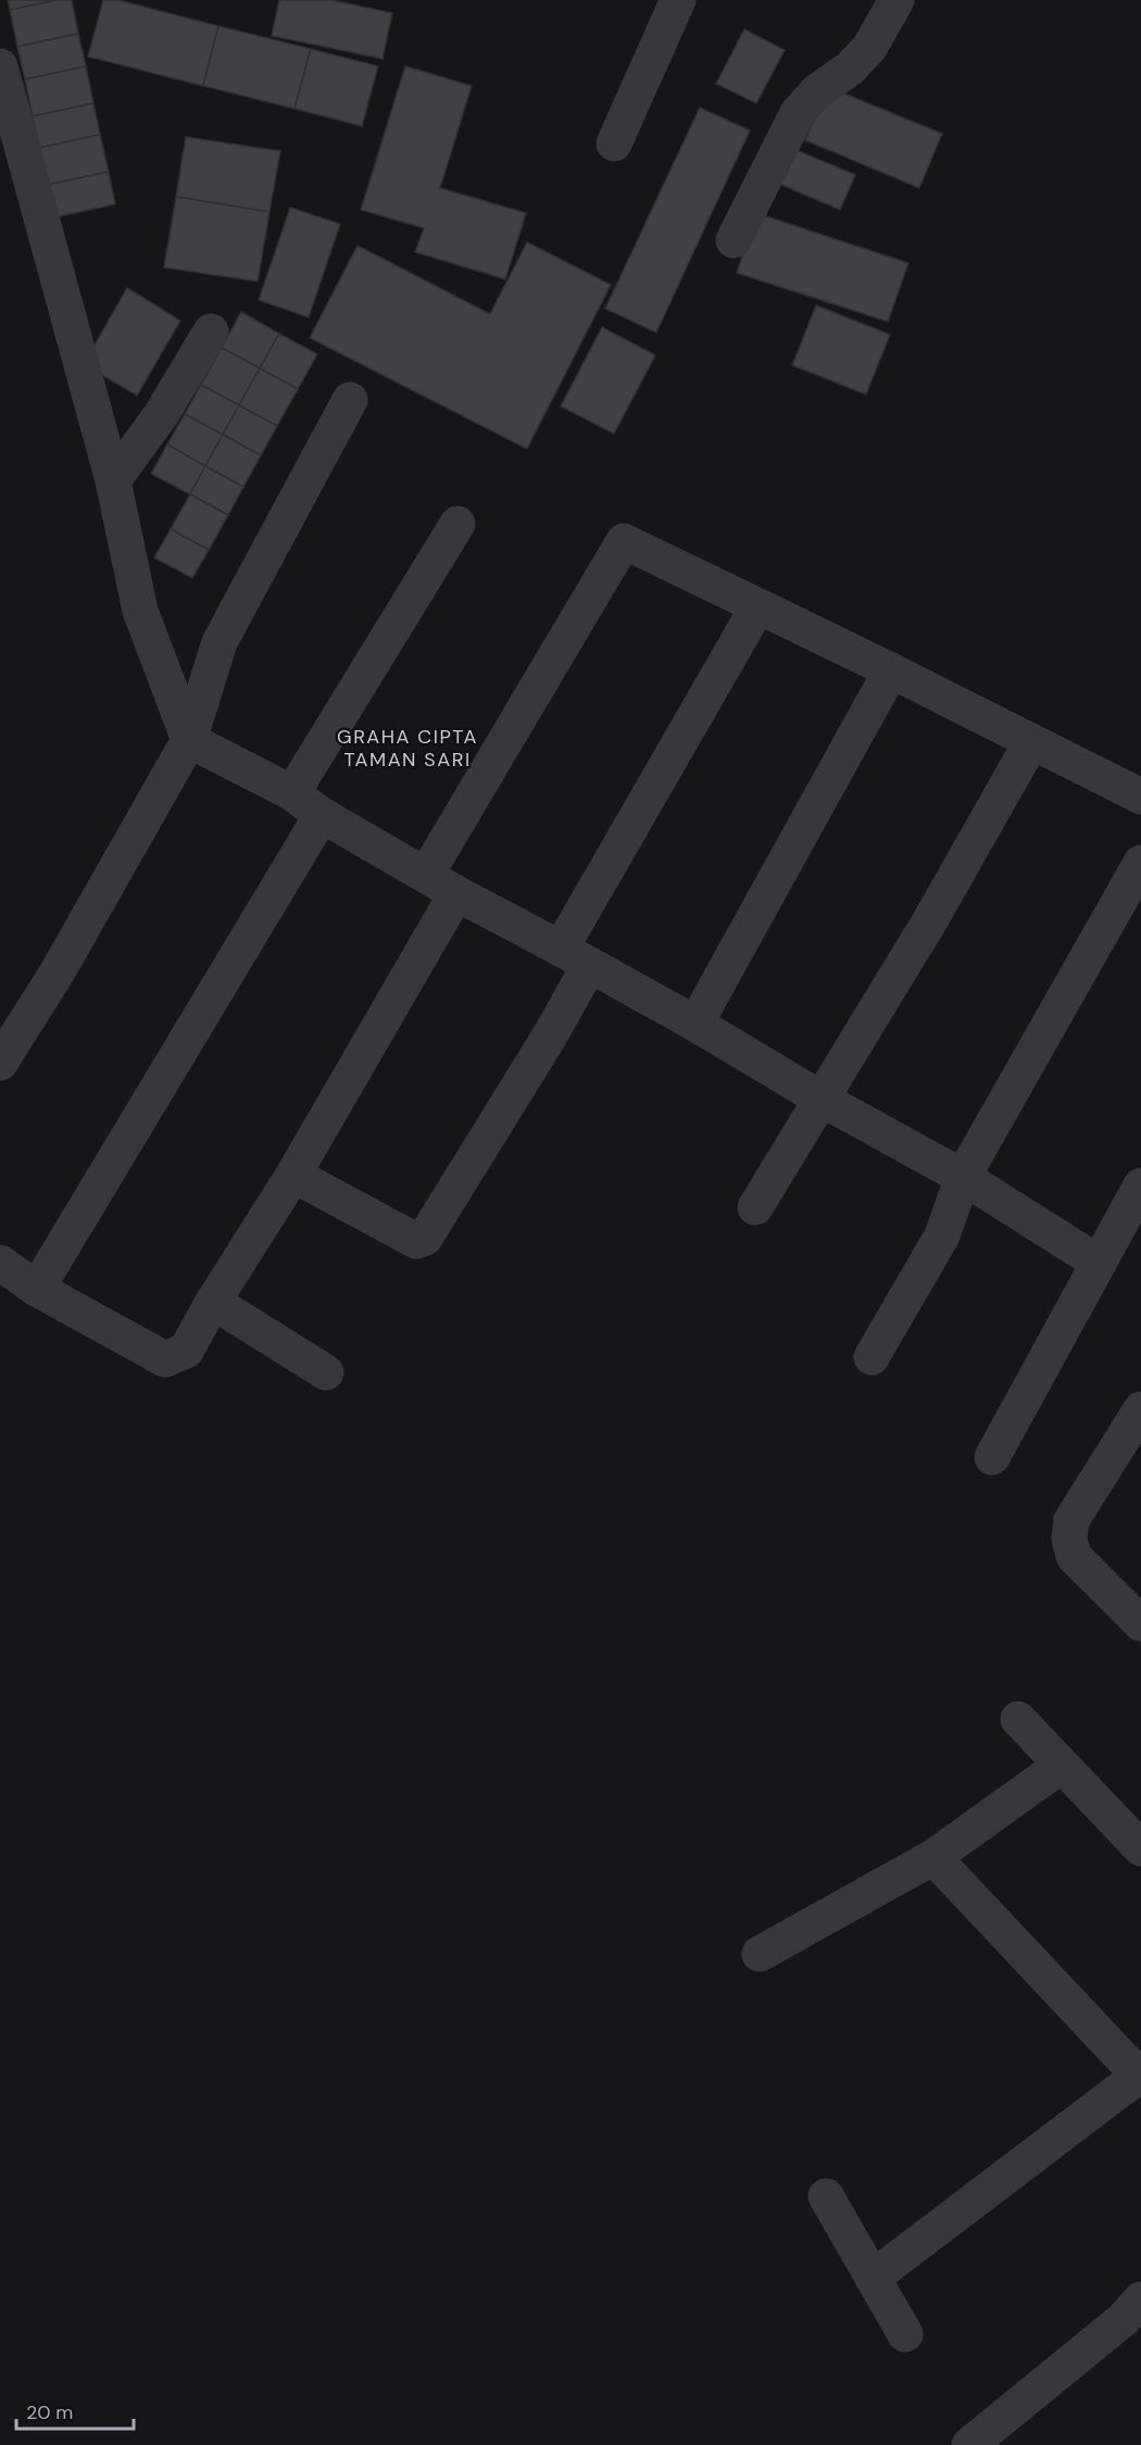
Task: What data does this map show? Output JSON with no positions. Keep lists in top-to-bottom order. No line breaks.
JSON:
{"districts":["GRAHA CIPTA TAMAN SARI"],"scale_bar":"20 m"}
